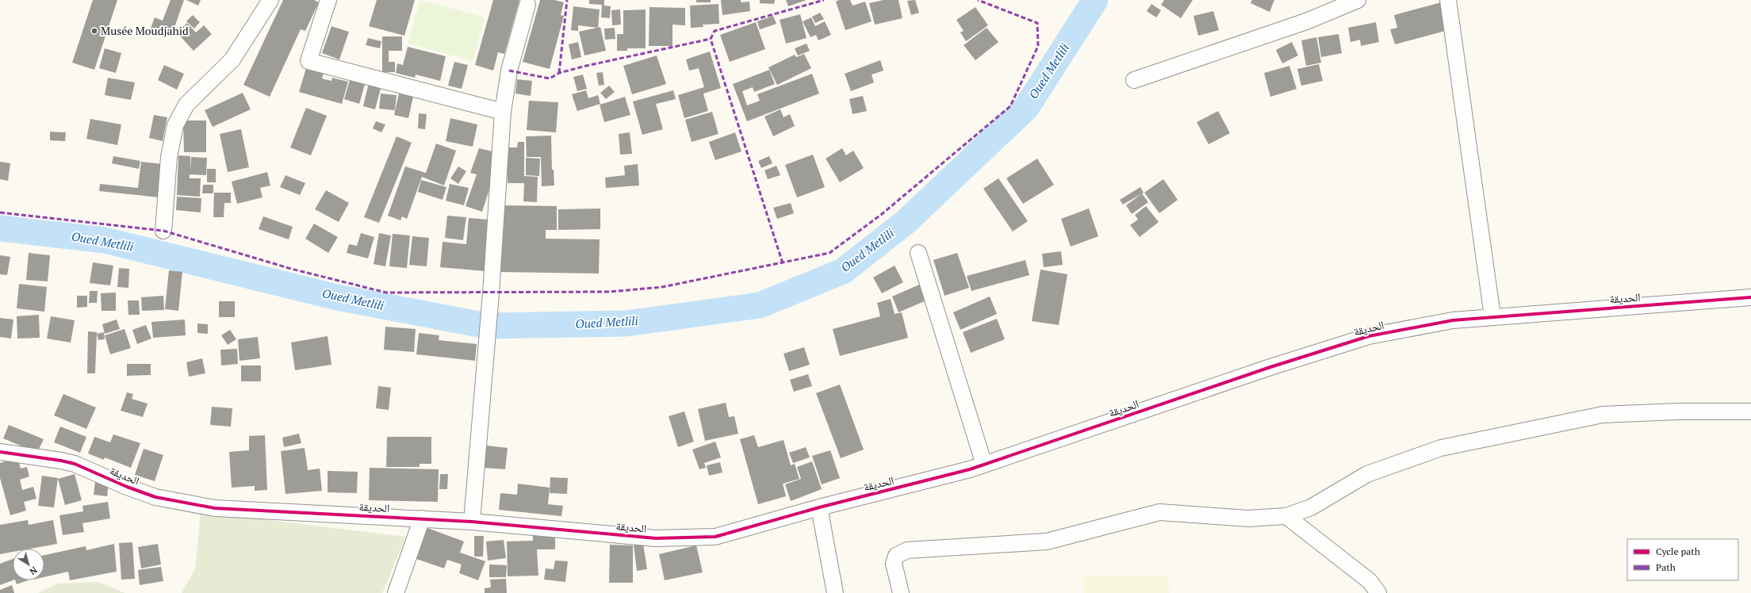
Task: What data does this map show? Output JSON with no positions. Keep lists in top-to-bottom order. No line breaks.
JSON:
{"streets":{"street":["الحديقة"]},"water":["Oued Metlili"],"places":["Musée Moudjahid"],"legend":["Cycle path","Path"],"north":"bottom right"}
